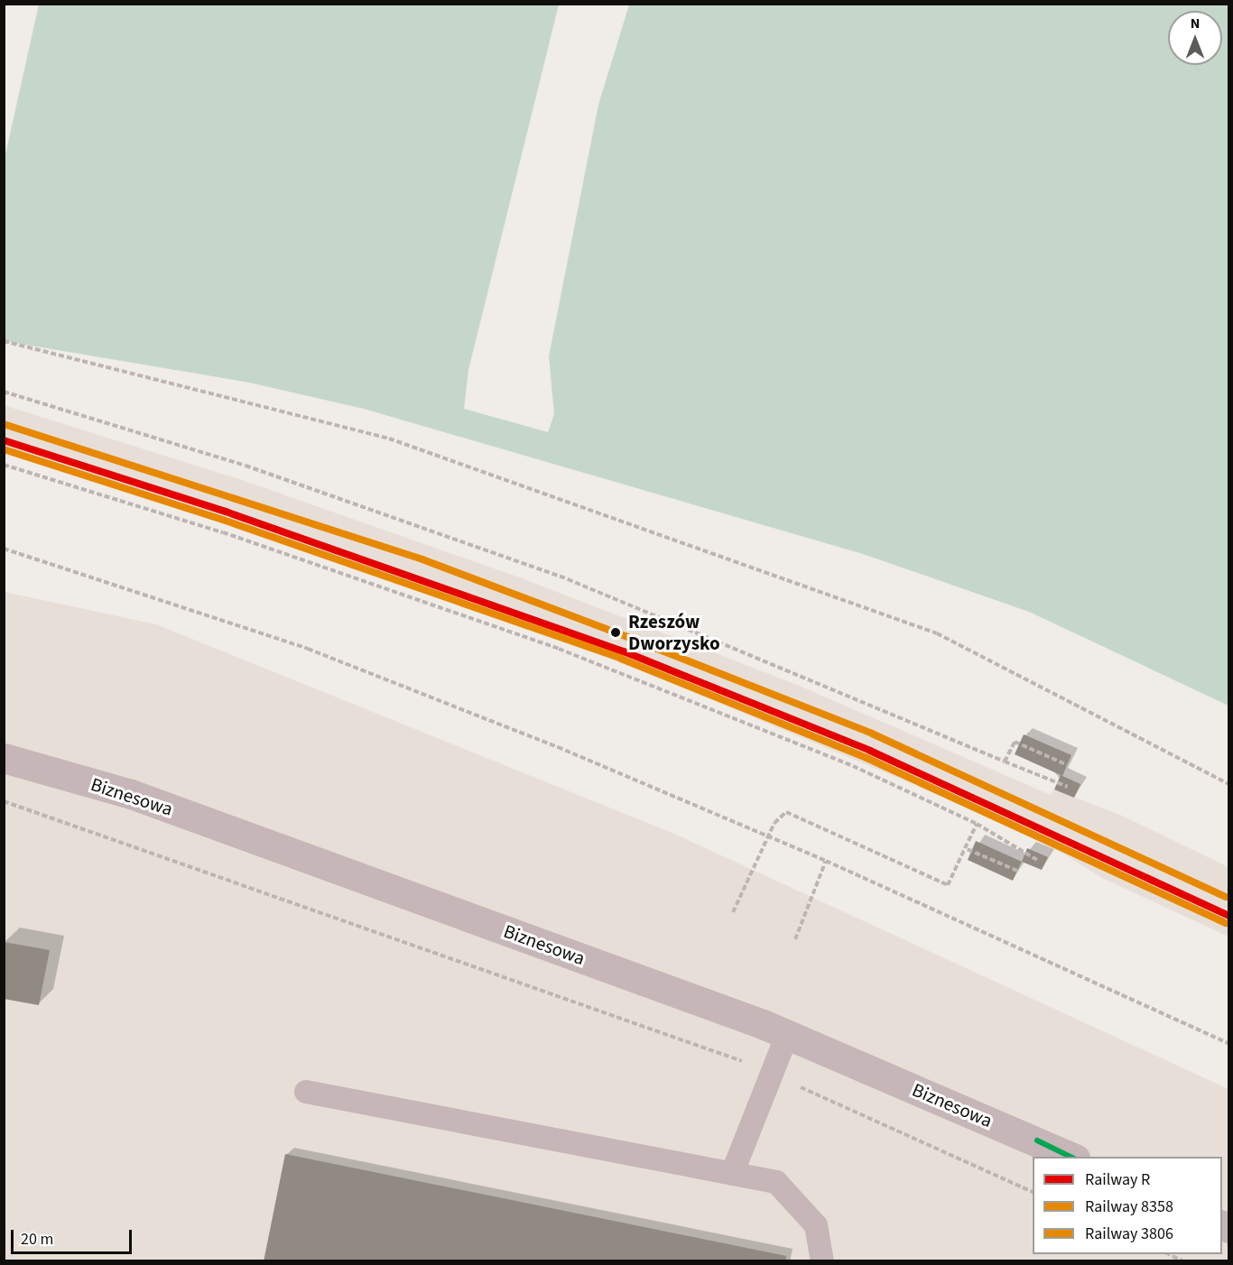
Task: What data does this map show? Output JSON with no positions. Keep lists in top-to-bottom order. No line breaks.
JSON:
{"streets":{"street":["Biznesowa"]},"places":["Rzeszów Dworzysko"],"lines":["rail line 3806","rail line R","rail line 8358"],"legend":["Railway R","Railway 8358","Railway 3806"],"scale_bar":"20 m","north":"top"}
